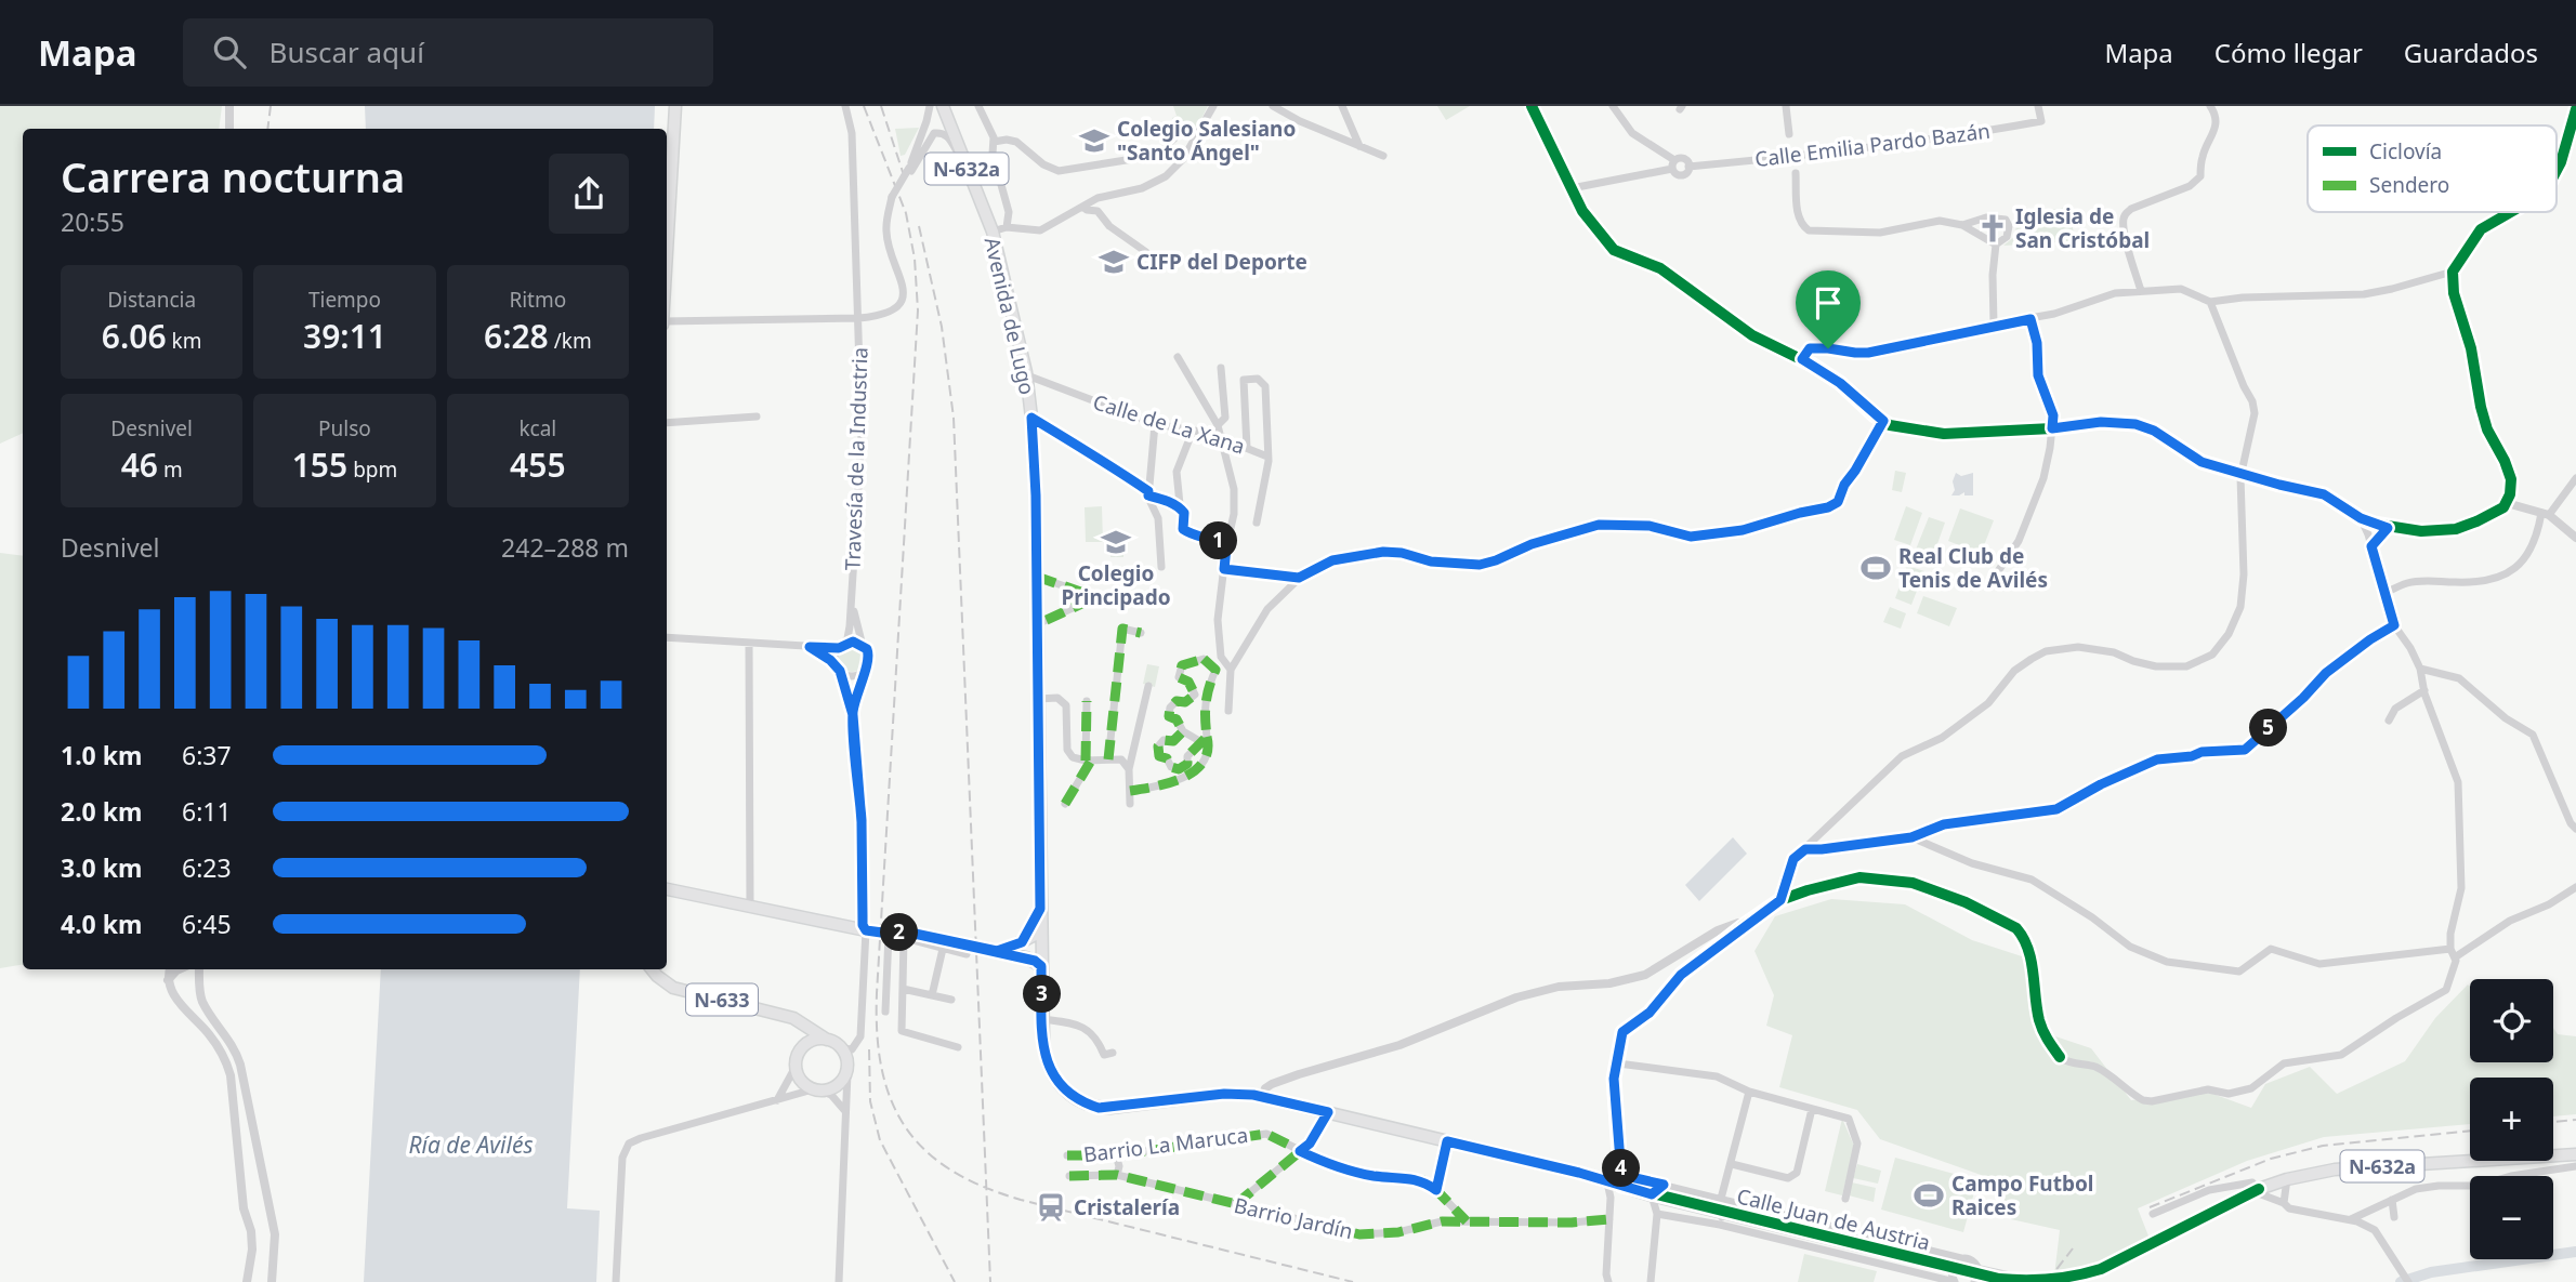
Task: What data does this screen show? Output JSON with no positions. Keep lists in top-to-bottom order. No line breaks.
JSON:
{"streets":{"main road":["N-632a","Avenida de Lugo","N-633","Calle Juan de Austria"],"street":["Calle Emilia Pardo Bazán","Calle de La Xana","Travesía de la Industria","Barrio La Maruca","Barrio Jardín"]},"crossings":[["N-632a","Calle Juan de Austria"],["Avenida de Lugo","Calle de La Xana"],["Avenida de Lugo","Travesía de la Industria"],["Avenida de Lugo","Calle Juan de Austria"],["Barrio La Maruca","Barrio Jardín"]],"water":["Ría de Avilés"],"places":{"school or university":["Colegio Salesiano \"Santo Ángel\"","CIFP del Deporte","Colegio Principado"],"church":["Iglesia de San Cristóbal"],"sports":["Real Club de Tenis de Avilés","Campo Futbol Raices"],"station":["Cristalería"]},"legend":["Ciclovía","Sendero"],"page":{"header":"Mapa","search":"Buscar aquí","nav":["Mapa","Cómo llegar","Guardados"],"heading":["Carrera nocturna","20:55"],"stats":[["Distancia","6.06 km"],["Tiempo","39:11"],["Ritmo","6:28 /km"],["Desnivel","46 m"],["Pulso","155 bpm"],["kcal","455"]],"chart":["Desnivel","242–288 m"],"pins":["1","5","2","3","4"],"list":[{"name":"1.0 km","note":"6:37"},{"name":"2.0 km","note":"6:11"},{"name":"3.0 km","note":"6:23"},{"name":"4.0 km","note":"6:45"}],"map_buttons":["+","−"]}}
